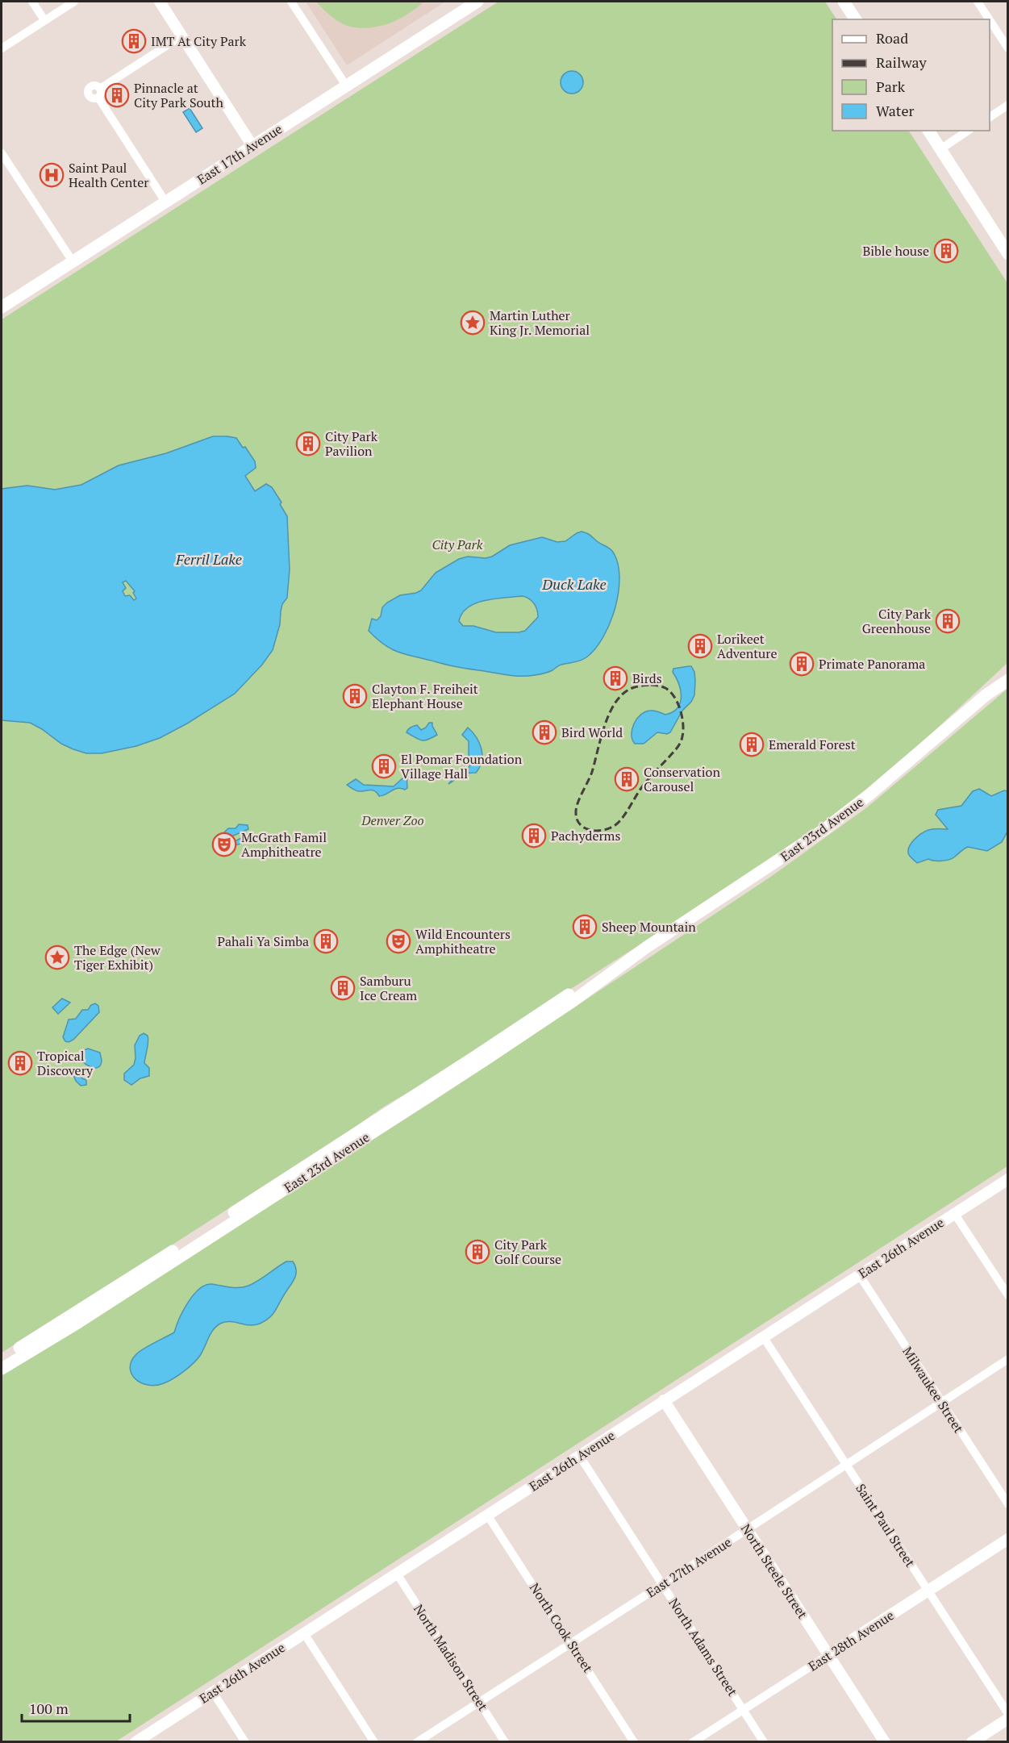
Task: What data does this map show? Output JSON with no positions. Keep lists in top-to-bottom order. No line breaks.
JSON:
{"streets":{"main road":["East 17th Avenue","East 23rd Avenue"],"street":["East 26th Avenue","Milwaukee Street","Saint Paul Street","East 27th Avenue","North Steele Street","North Cook Street","East 28th Avenue","North Adams Street","North Madison Street"]},"crossings":[["East 26th Avenue","Milwaukee Street"],["East 26th Avenue","Saint Paul Street"],["East 26th Avenue","North Steele Street"],["East 26th Avenue","North Cook Street"],["East 26th Avenue","North Adams Street"],["East 26th Avenue","North Madison Street"],["Milwaukee Street","East 27th Avenue"],["Saint Paul Street","East 27th Avenue"],["Saint Paul Street","East 28th Avenue"],["East 27th Avenue","North Steele Street"],["East 27th Avenue","North Cook Street"],["East 27th Avenue","North Adams Street"],["East 27th Avenue","North Madison Street"],["North Steele Street","East 28th Avenue"],["East 28th Avenue","North Adams Street"]],"water":["Ferril Lake","Duck Lake"],"parks":["City Park","Denver Zoo"],"places":{"building":["IMT At City Park","Pinnacle at City Park South","Bible house","City Park Pavilion","City Park Greenhouse","Lorikeet Adventure","Primate Panorama","Birds","Clayton F. Freiheit Elephant House","Bird World","Emerald Forest","El Pomar Foundation Village Hall","Conservation Carousel","Pachyderms","Sheep Mountain","Pahali Ya Simba","Samburu Ice Cream","Tropical Discovery","City Park Golf Course"],"hospital":["Saint Paul Health Center"],"place":["Martin Luther King Jr. Memorial","The Edge (New Tiger Exhibit)"],"theatre":["McGrath Famil Amphitheatre","Wild Encounters Amphitheatre"]},"legend":["Road","Railway","Park","Water"],"scale_bar":"100 m"}
